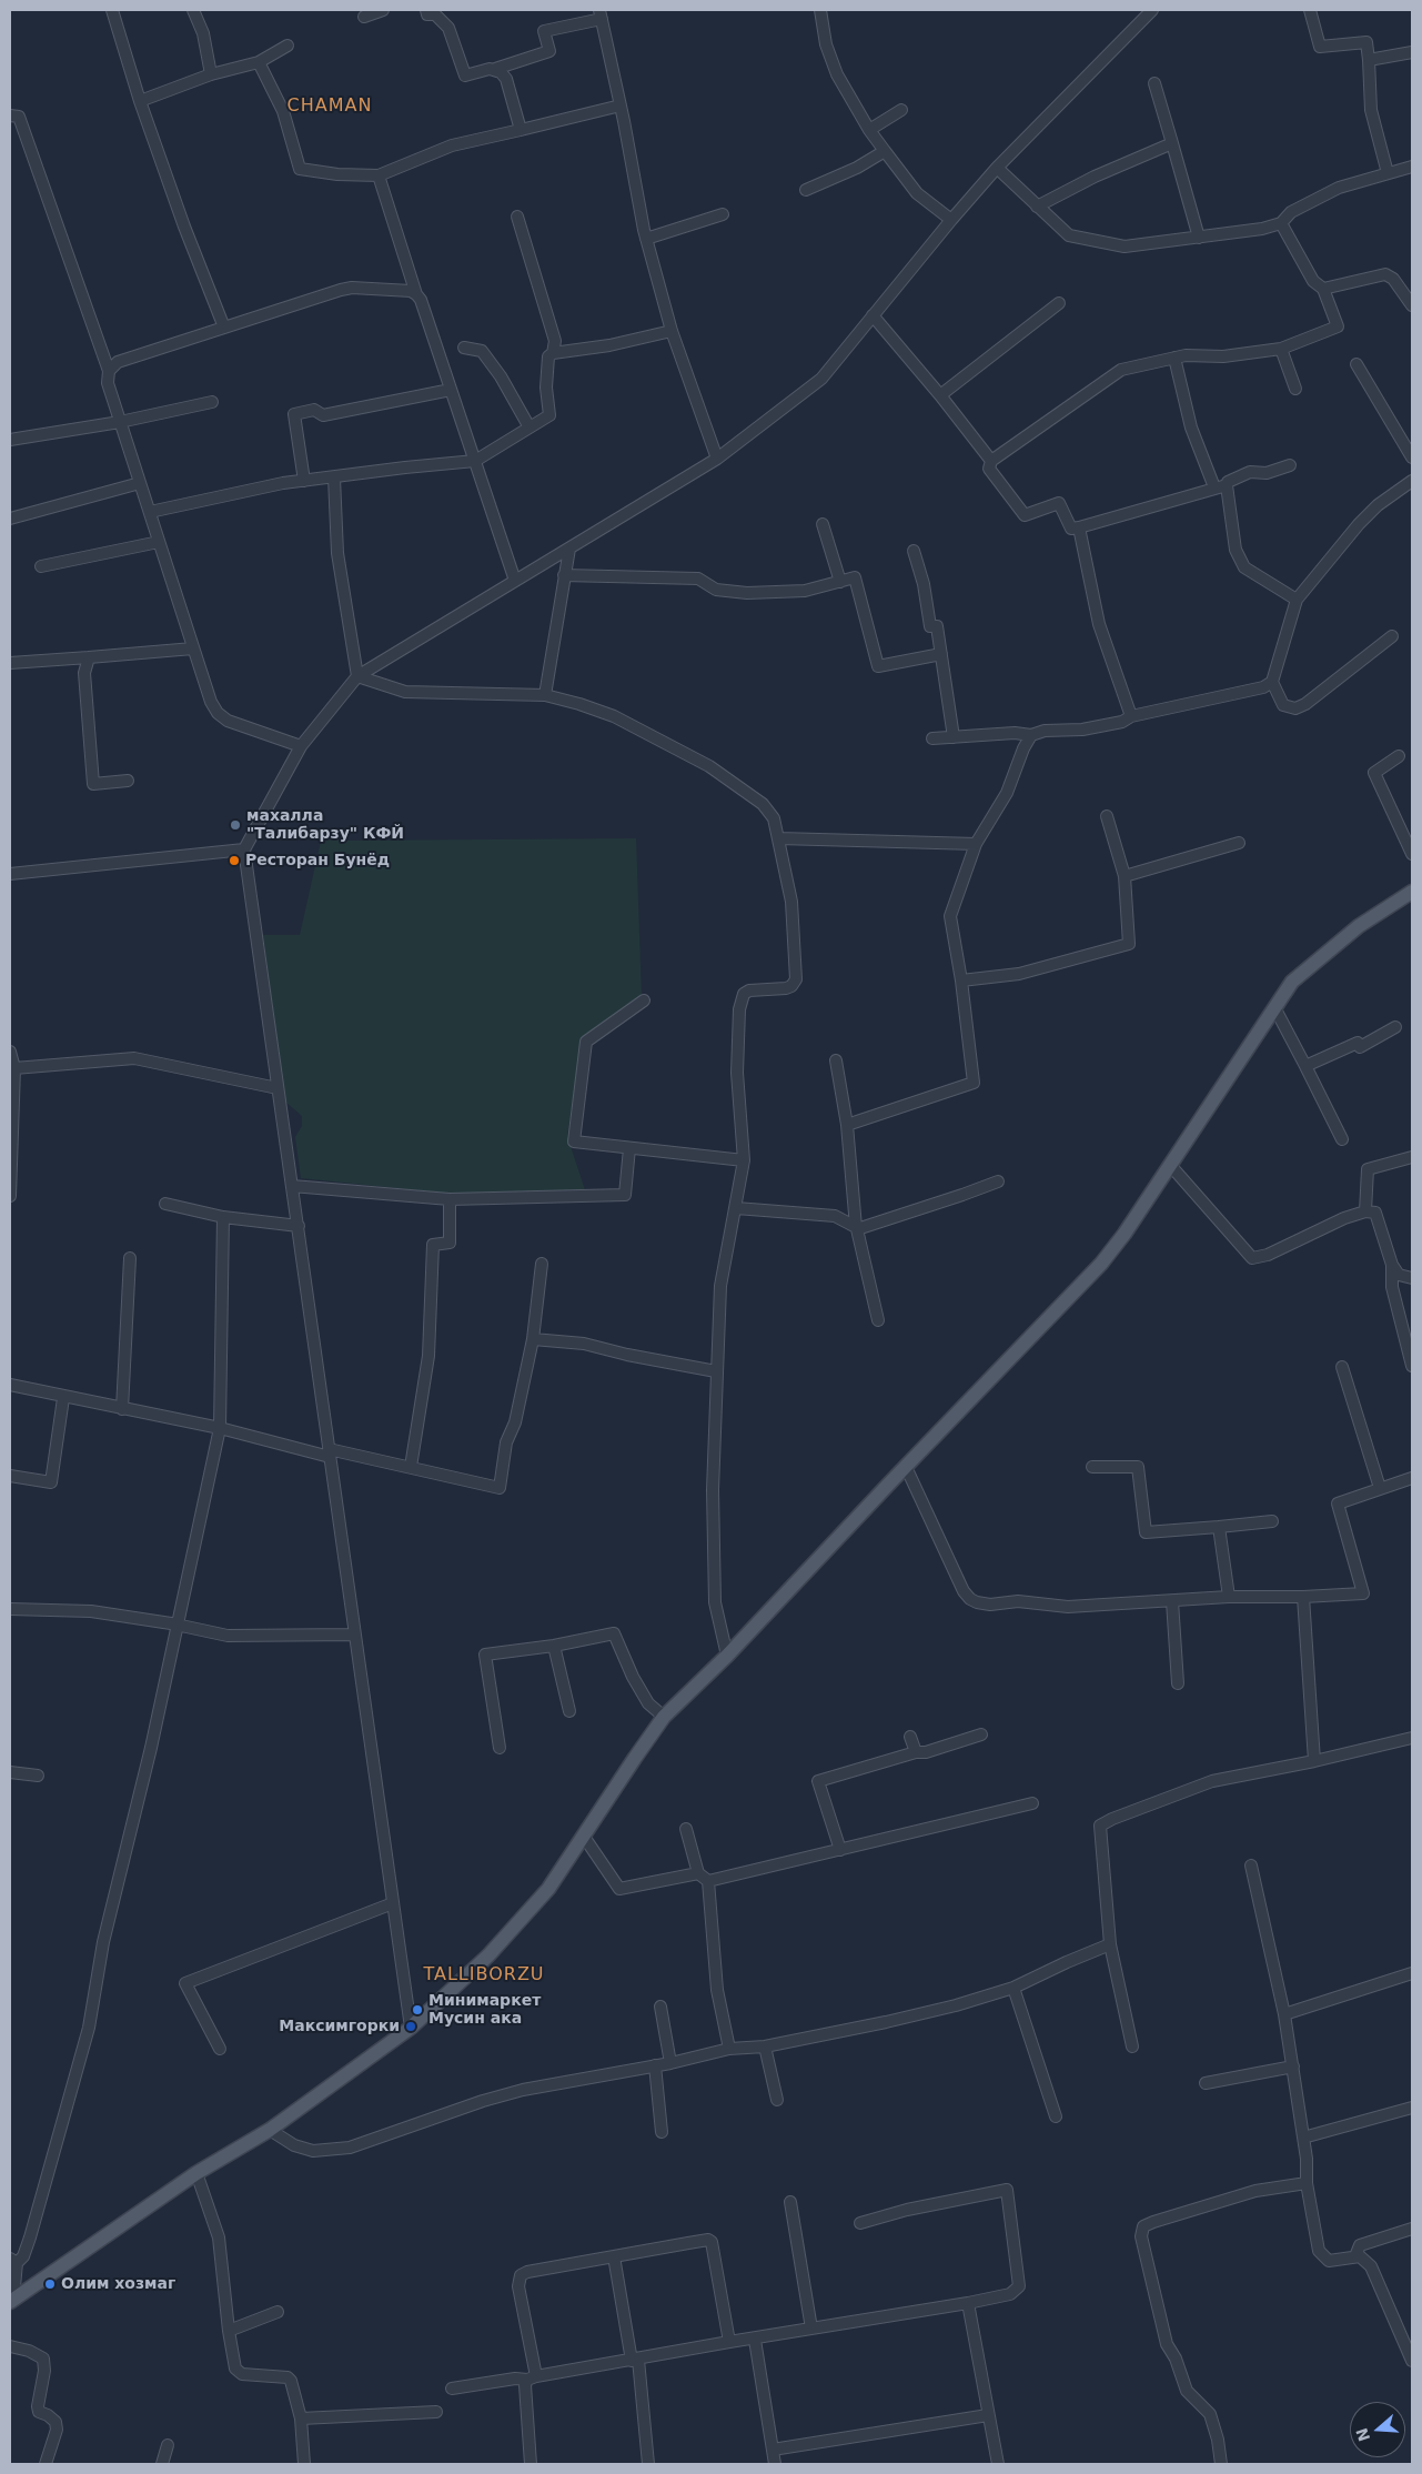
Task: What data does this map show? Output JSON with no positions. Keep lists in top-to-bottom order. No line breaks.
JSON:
{"districts":["CHAMAN","TALLIBORZU"],"places":["махалла \"Талибарзу\" КФЙ","Ресторан Бунёд","Минимаркет Мусин ака","Максимгорки","Олим хозмаг"],"north":"left"}
